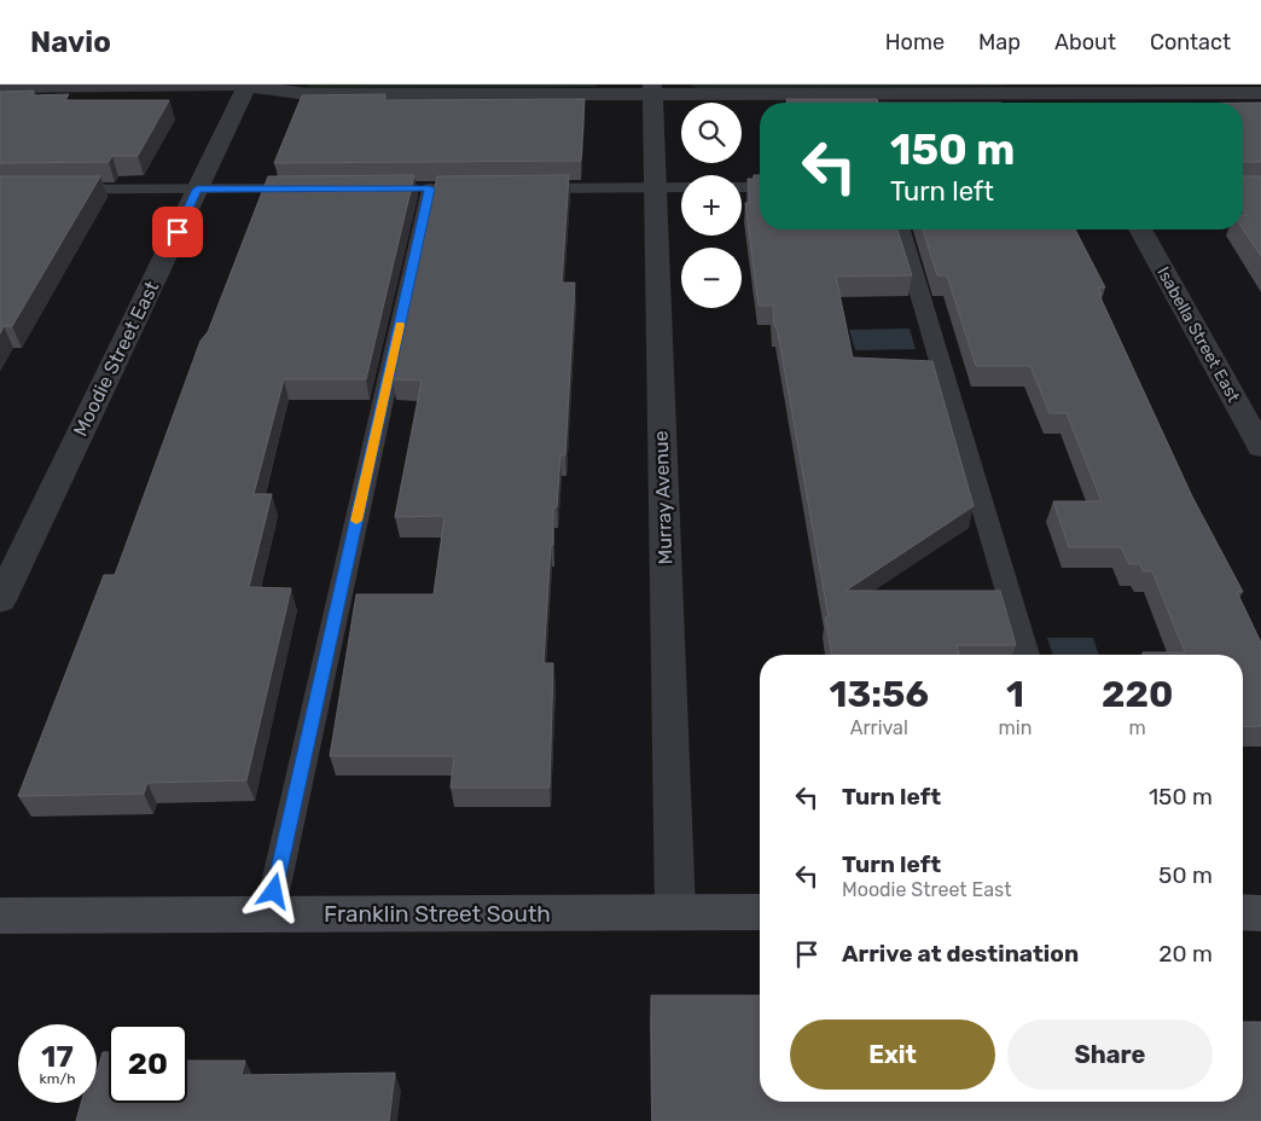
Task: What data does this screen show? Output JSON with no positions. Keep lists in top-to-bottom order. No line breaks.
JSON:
{"streets":{"street":["Isabella Street East","Moodie Street East","Murray Avenue","Franklin Street South"]},"crossings":[["Murray Avenue","Franklin Street South"]],"page":{"header":"Navio","nav":["Home","Map","About","Contact"],"map_buttons":["+","−"],"turn":["150 m","Turn left"],"eta":["13:56","Arrival","1","min","220","m"],"list":[{"name":"Turn left","value":"150 m"},{"name":"Turn left","note":"Moodie Street East","value":"50 m"},{"name":"Arrive at destination","value":"20 m"}],"buttons":["Exit","Share"],"speed":"17 km/h","limit":"20"}}
